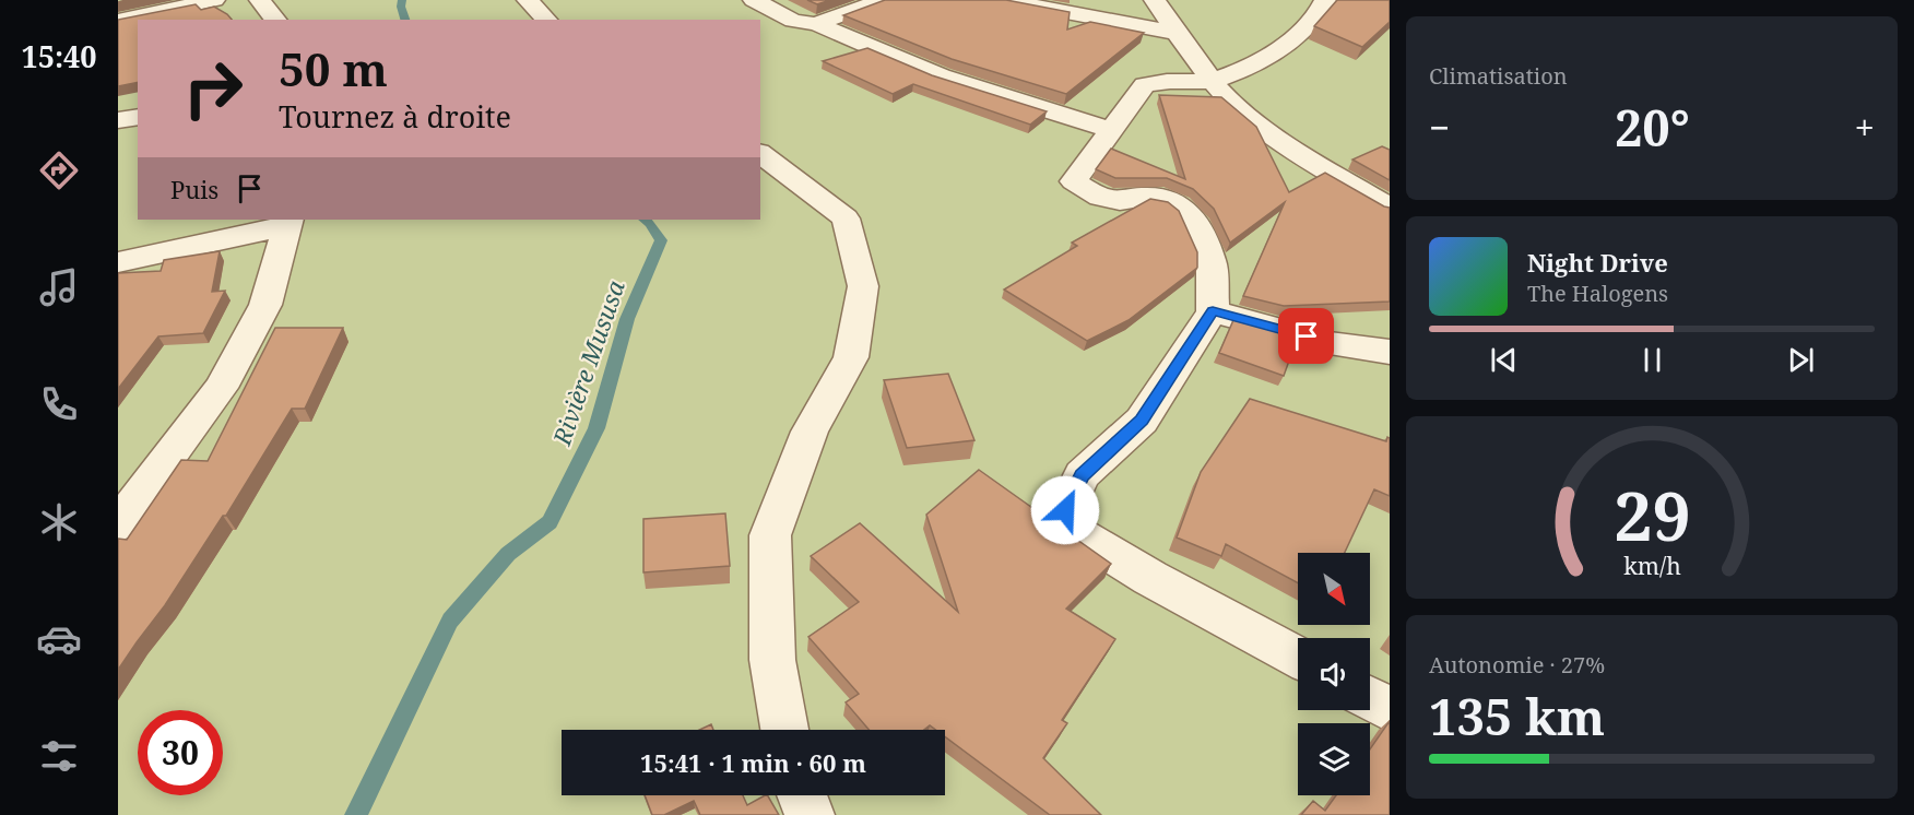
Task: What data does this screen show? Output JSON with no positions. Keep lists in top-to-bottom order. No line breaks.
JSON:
{"water":["Rivière Mususa"],"north":"bottom right","page":{"tabs":"15:40","tile":["Climatisation",["Autonomie · 27%","135 km"]],"turn":["50 m","Tournez à droite"],"heat":["−","20°","+"],"then":"Puis","song":["Night Drive","The Halogens"],"limit":"30","trip":"15:41 · 1 min · 60 m","gauge":["29","km/h"]}}
